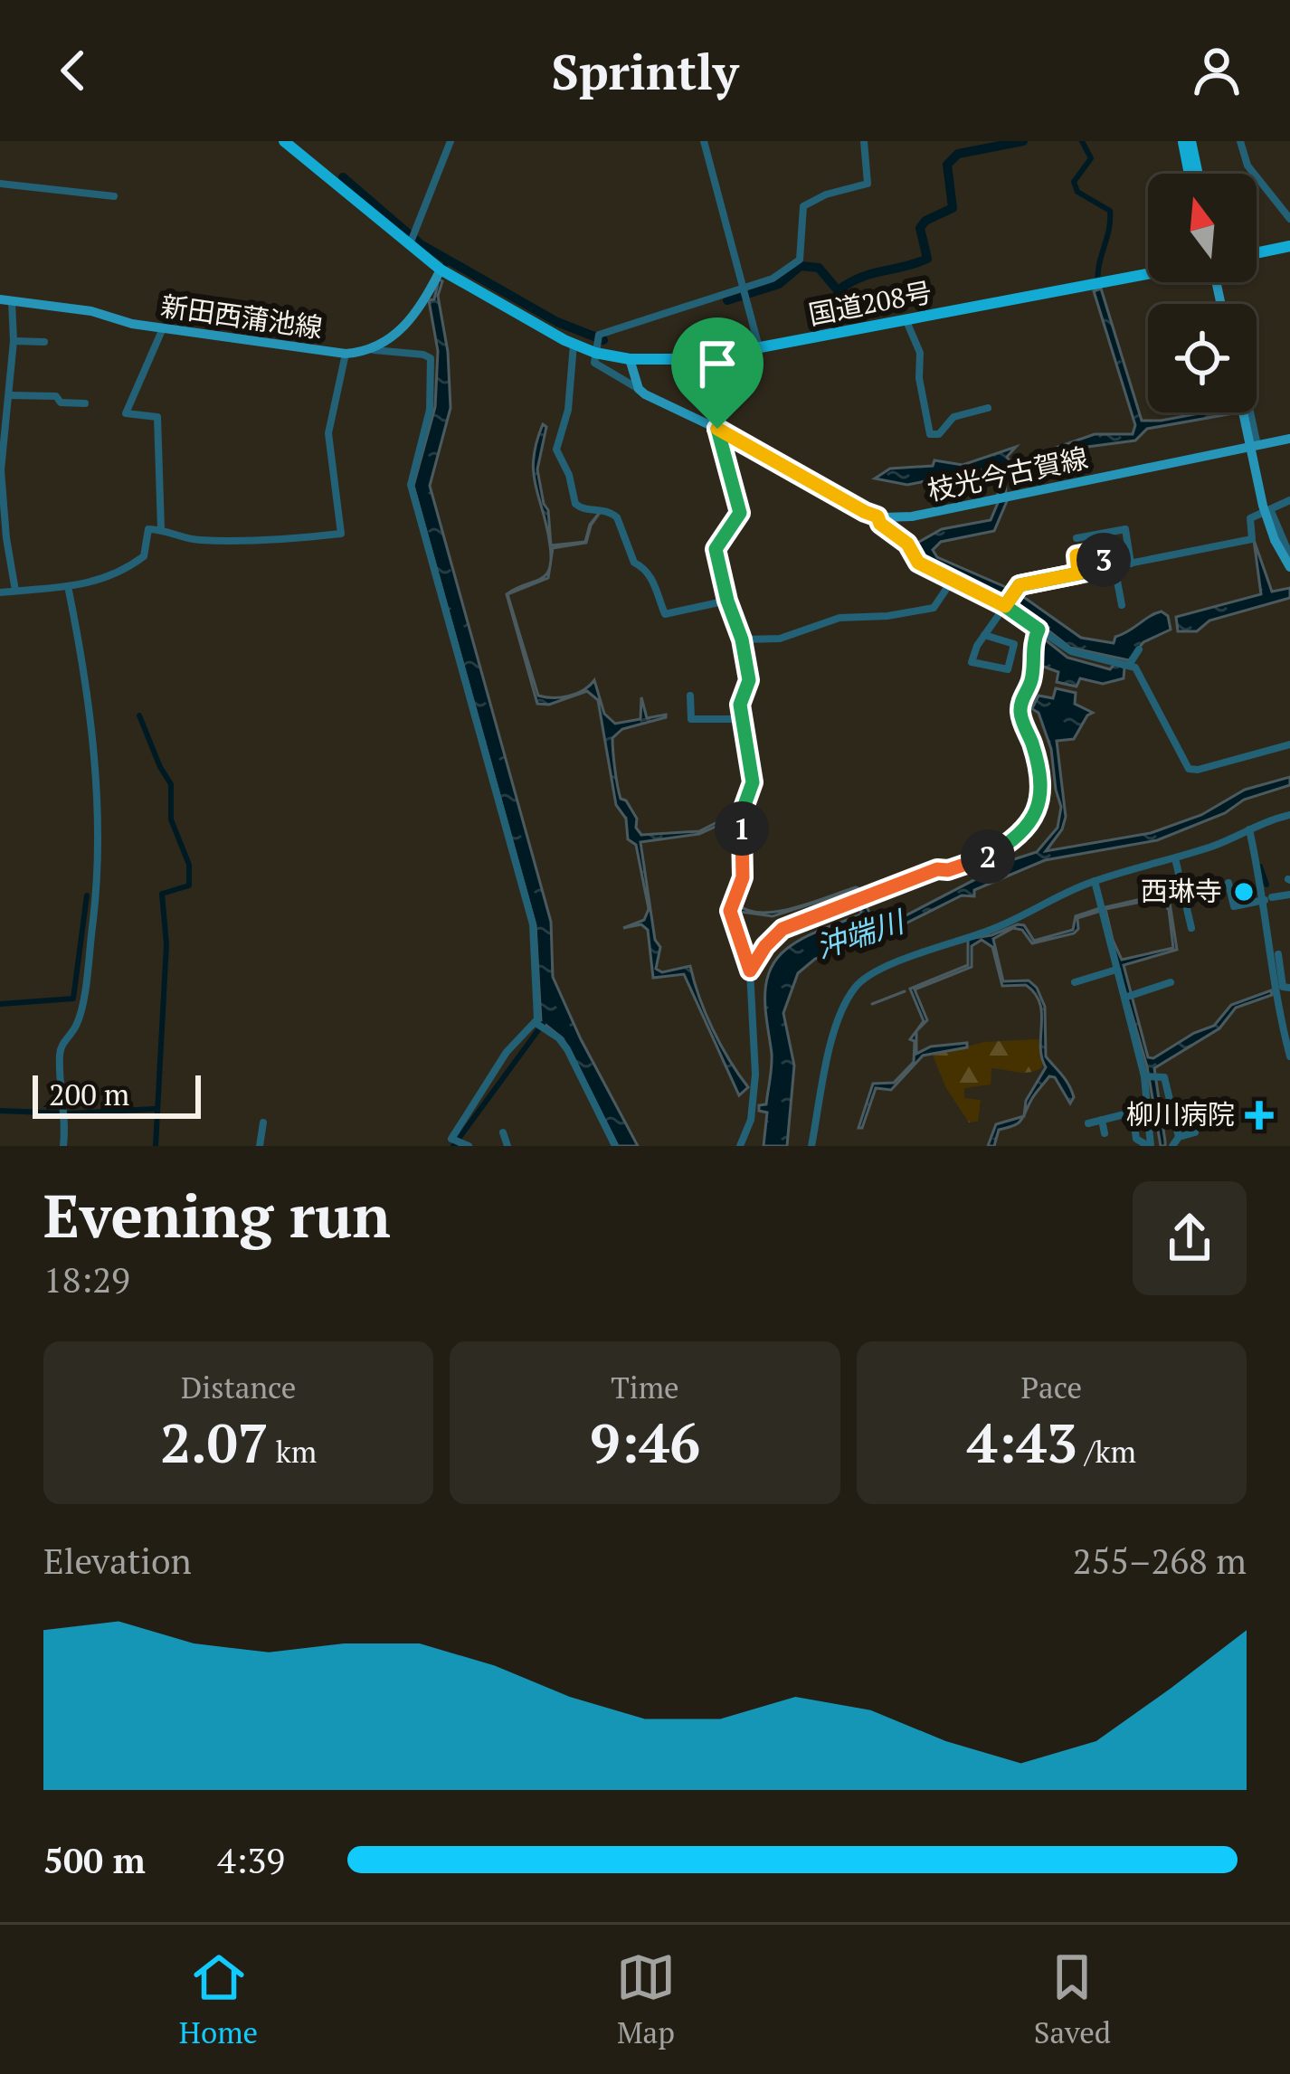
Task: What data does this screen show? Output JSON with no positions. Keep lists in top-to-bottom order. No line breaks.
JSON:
{"streets":{"highway":["国道208号"],"main road":["新田西蒲池線","枝光今古賀線"]},"water":["沖端川"],"places":{"other":["西琳寺"],"health":["柳川病院"]},"scale_bar":"200 m","north":"top","page":{"header":"Sprintly","pins":["3","1","2"],"scale":"200 m","heading":["Evening run","18:29"],"stats":[["Distance","2.07 km"],["Time","9:46"],["Pace","4:43 /km"]],"chart":["Elevation","255–268 m"],"list":[{"name":"500 m","note":"4:39"}],"tabs":["Home","Map","Saved"]}}
